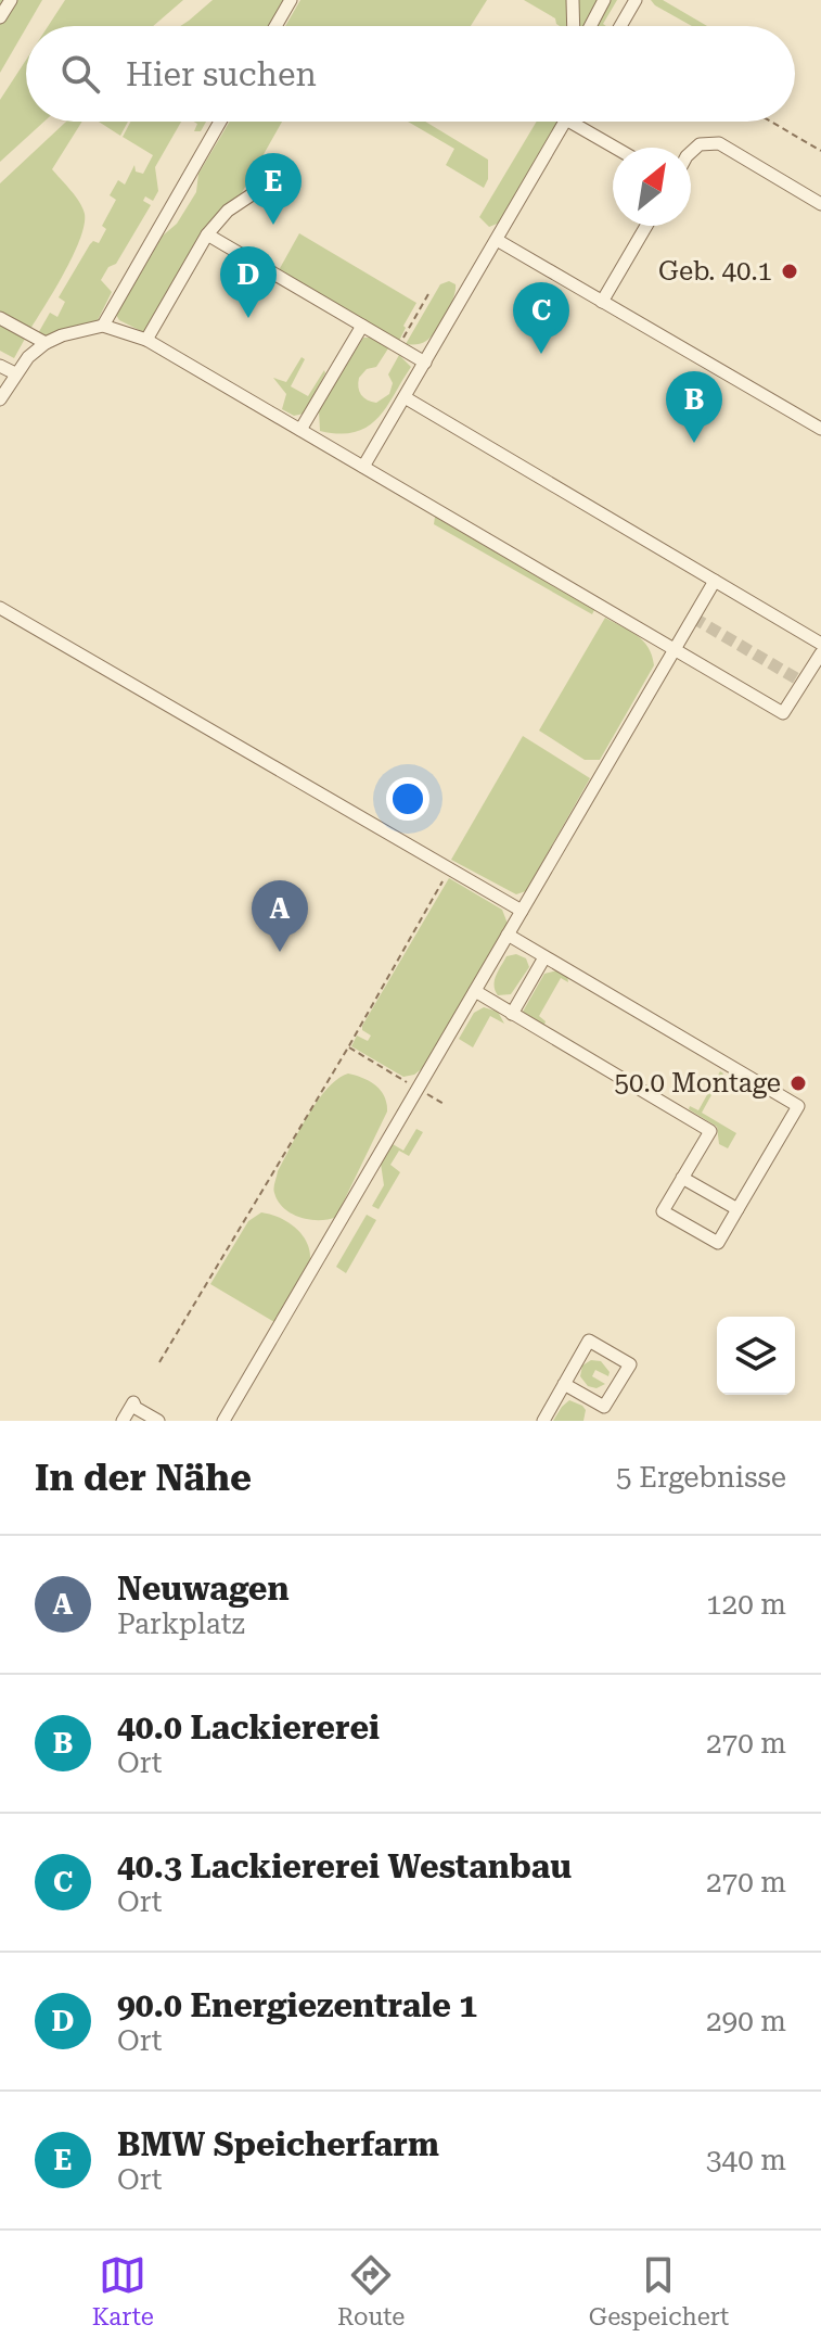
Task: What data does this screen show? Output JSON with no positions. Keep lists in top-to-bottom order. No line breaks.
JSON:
{"places":["Geb. 40.1","50.0 Montage"],"north":"top right","page":{"search":"Hier suchen","pins":["E","D","C","B","A"],"heading":["In der Nähe","5 Ergebnisse"],"list":[{"mark":"A","name":"Neuwagen","note":"Parkplatz","value":"120 m"},{"mark":"B","name":"40.0 Lackiererei","note":"Ort","value":"270 m"},{"mark":"C","name":"40.3 Lackiererei Westanbau","note":"Ort","value":"270 m"},{"mark":"D","name":"90.0 Energiezentrale 1","note":"Ort","value":"290 m"},{"mark":"E","name":"BMW Speicherfarm","note":"Ort","value":"340 m"}],"nav":["Karte","Route","Gespeichert"]}}
